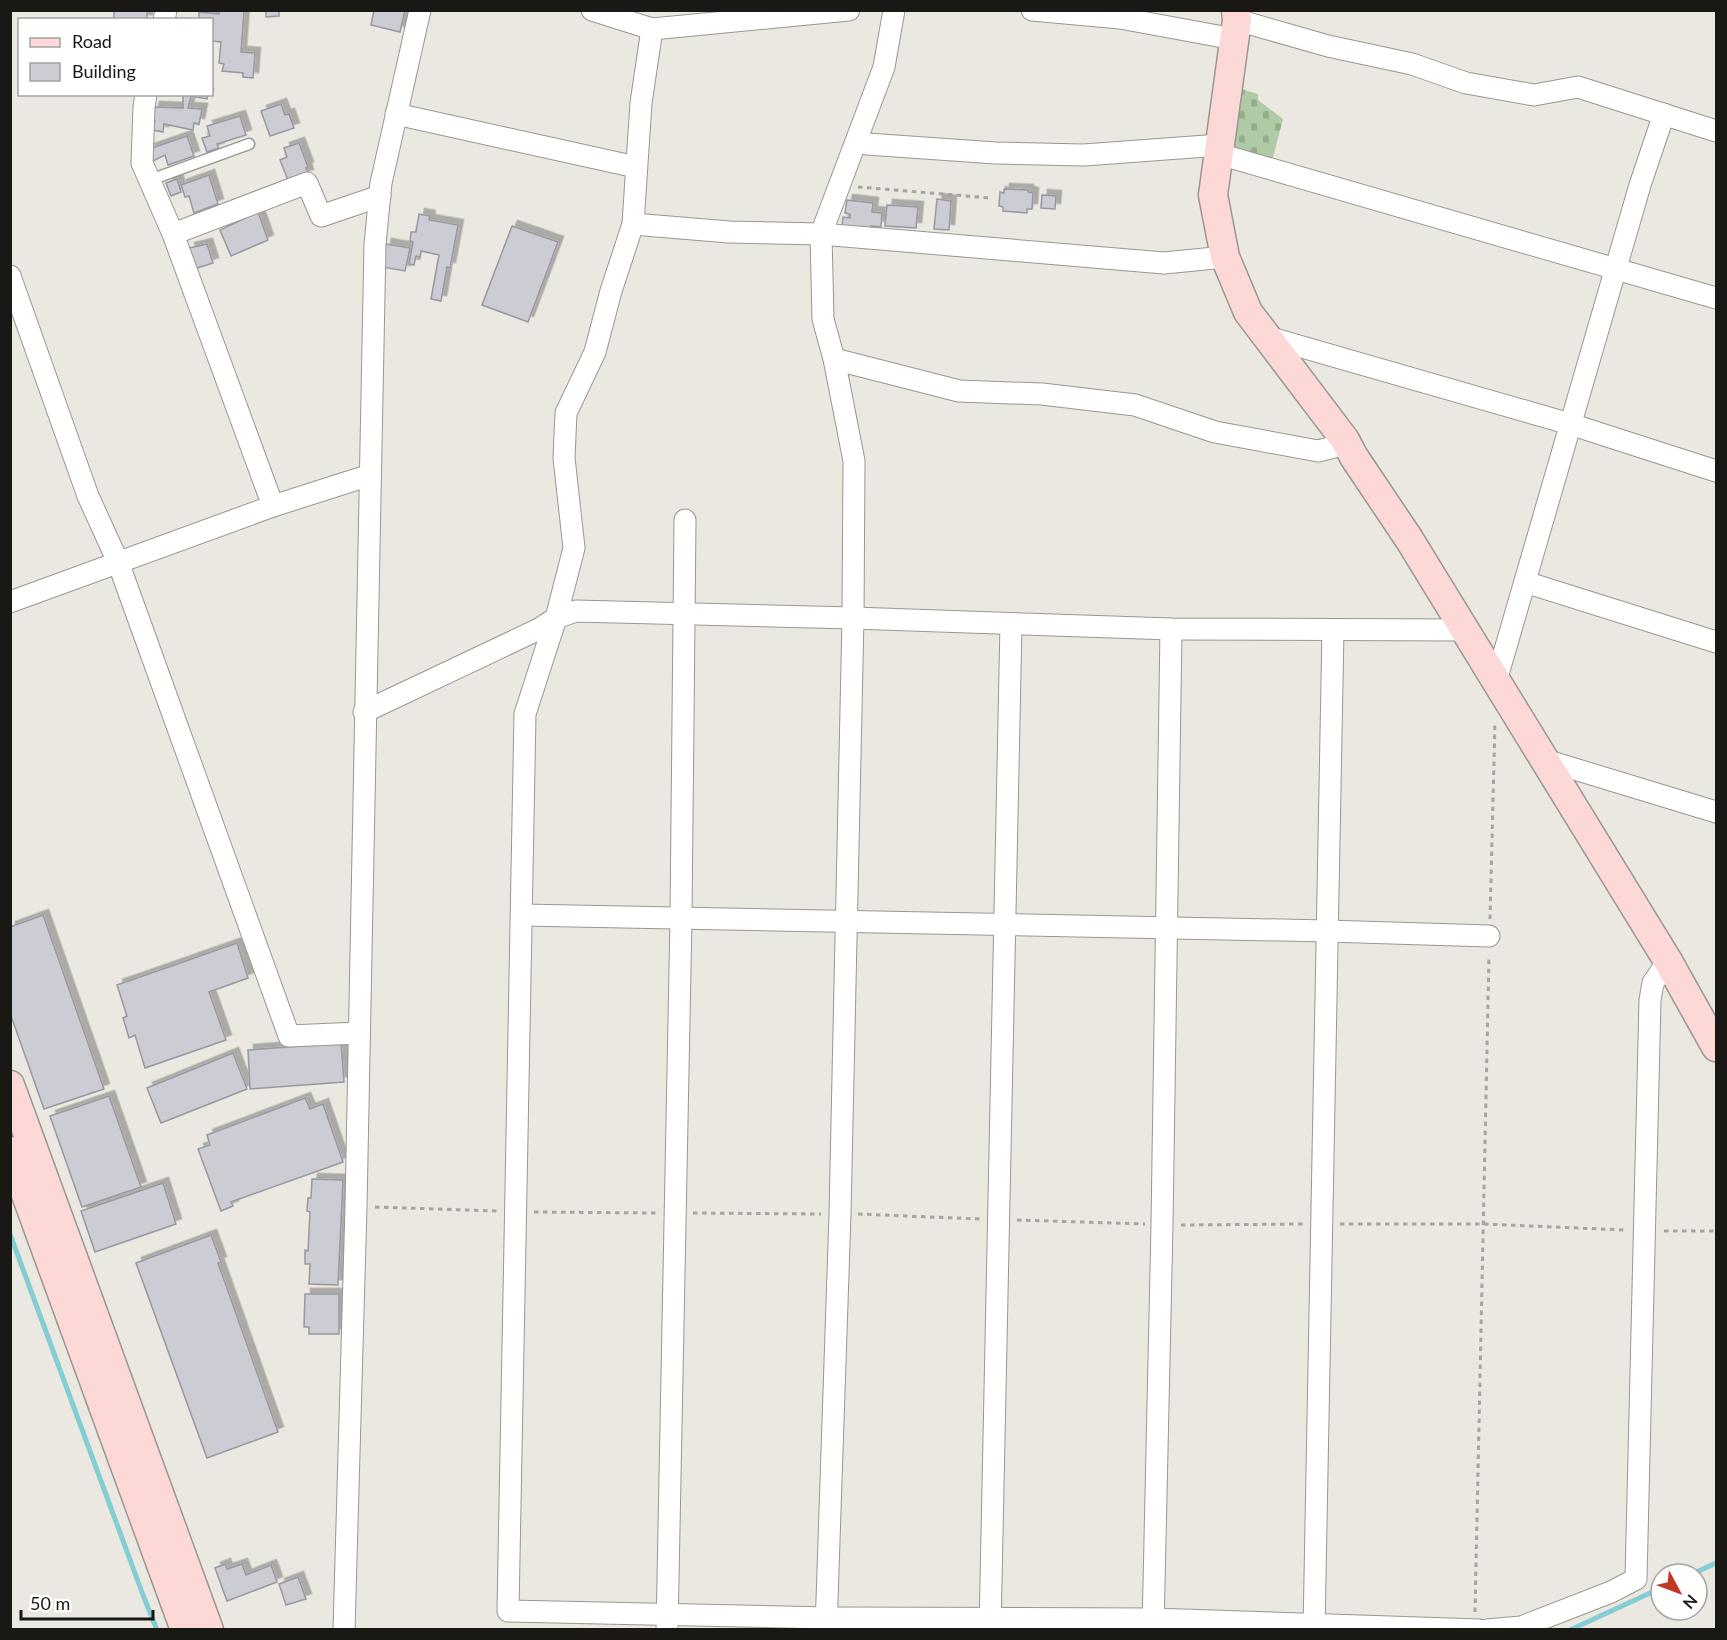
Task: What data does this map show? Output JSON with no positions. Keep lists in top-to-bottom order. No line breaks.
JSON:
{"legend":["Road","Building"],"scale_bar":"50 m","north":"bottom right"}
